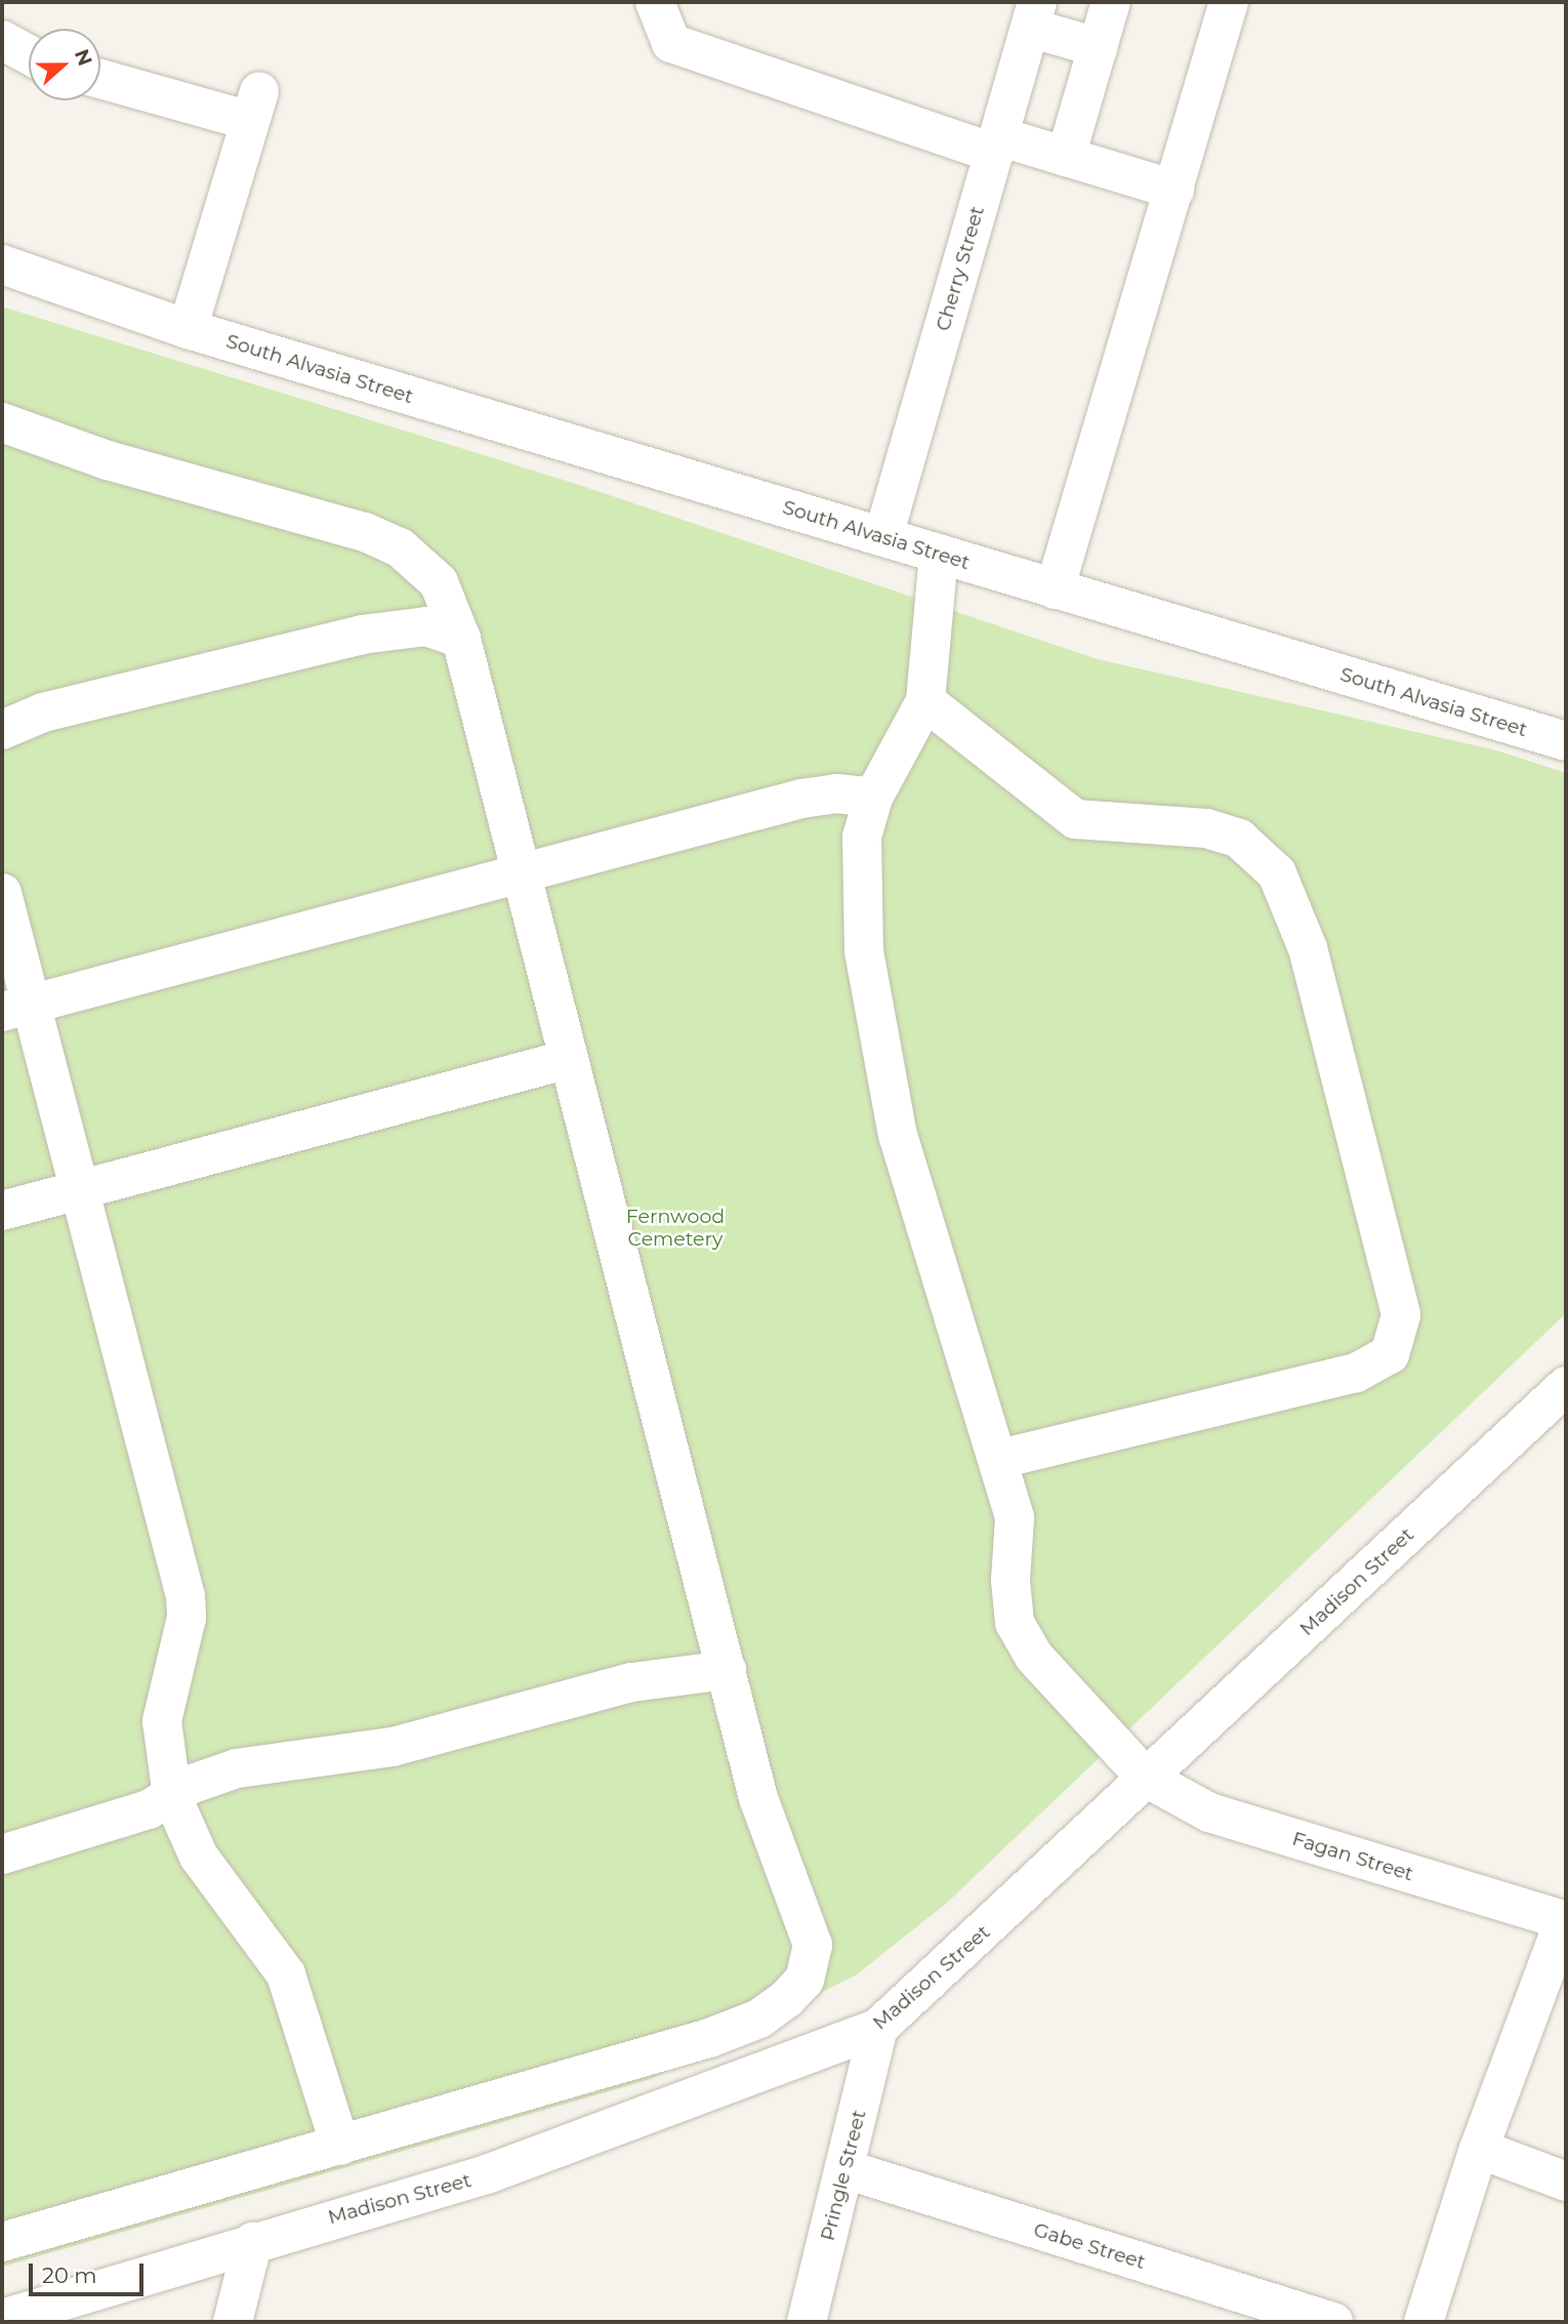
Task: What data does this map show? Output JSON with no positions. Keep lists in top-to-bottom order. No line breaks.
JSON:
{"streets":{"street":["Cherry Street","South Alvasia Street","Madison Street","Fagan Street","Pringle Street","Gabe Street"]},"crossings":[["Cherry Street","South Alvasia Street"],["Madison Street","Fagan Street"],["Madison Street","Pringle Street"],["Pringle Street","Gabe Street"]],"parks":["Fernwood Cemetery"],"scale_bar":"20 m","north":"right"}
